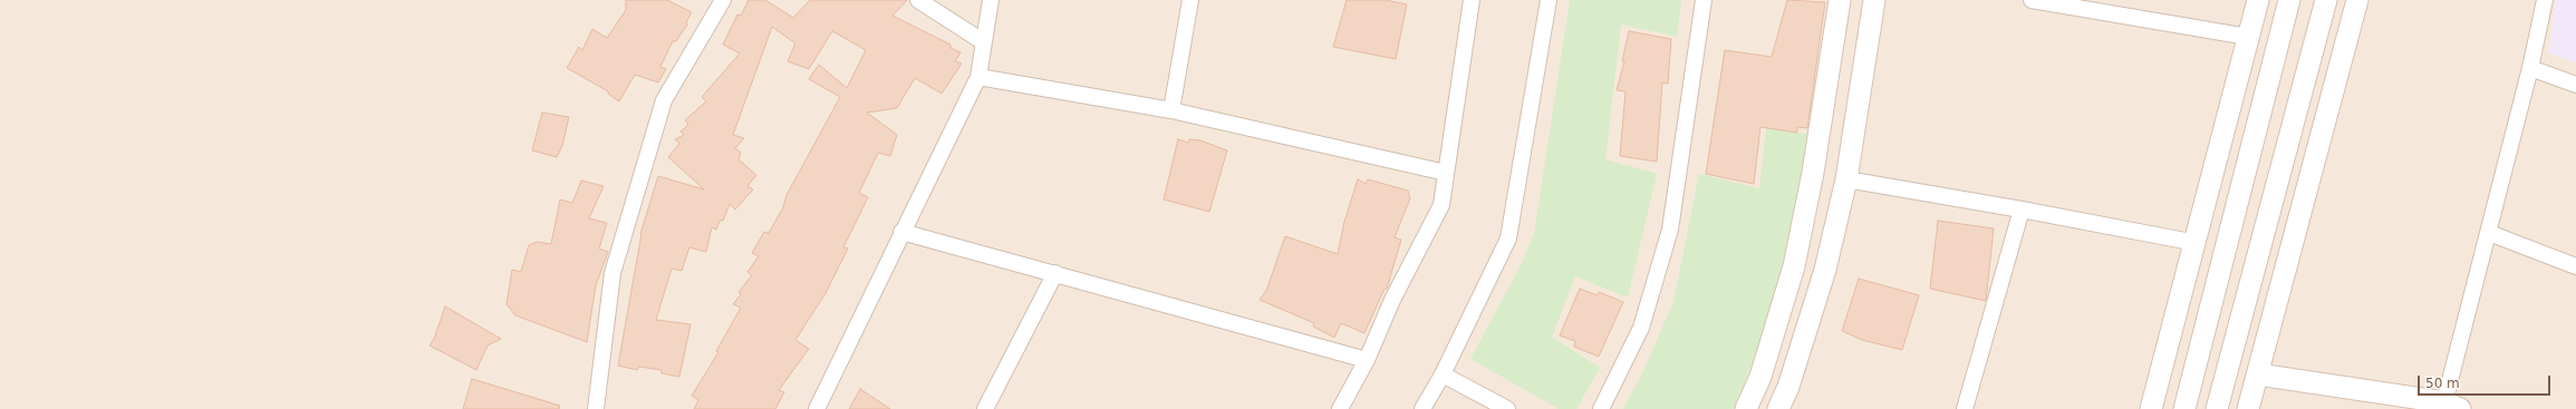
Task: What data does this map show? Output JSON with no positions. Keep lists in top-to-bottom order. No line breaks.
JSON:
{"scale_bar":"50 m"}
